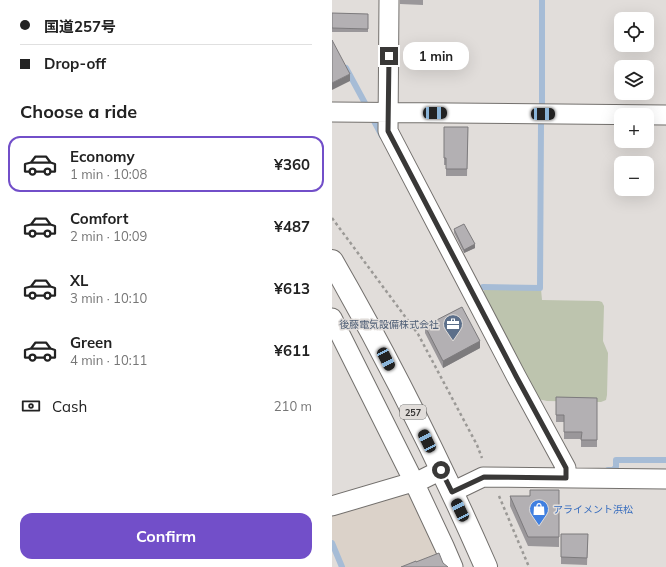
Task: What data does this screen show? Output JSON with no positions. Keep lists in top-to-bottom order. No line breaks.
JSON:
{"streets":{"highway":["257"]},"places":{"office":["後藤電気設備株式会社"],"shop":["アライメント浜松"]},"page":{"banner":["国道257号","Drop-off"],"map_buttons":["+","−"],"bubble":"1 min","heading":"Choose a ride","list":[{"name":"Economy","note":"1 min · 10:08","value":"¥360"},{"name":"Comfort","note":"2 min · 10:09","value":"¥487"},{"name":"XL","note":"3 min · 10:10","value":"¥613"},{"name":"Green","note":"4 min · 10:11","value":"¥611"}],"pay":["Cash","210 m"],"buttons":"Confirm"}}
